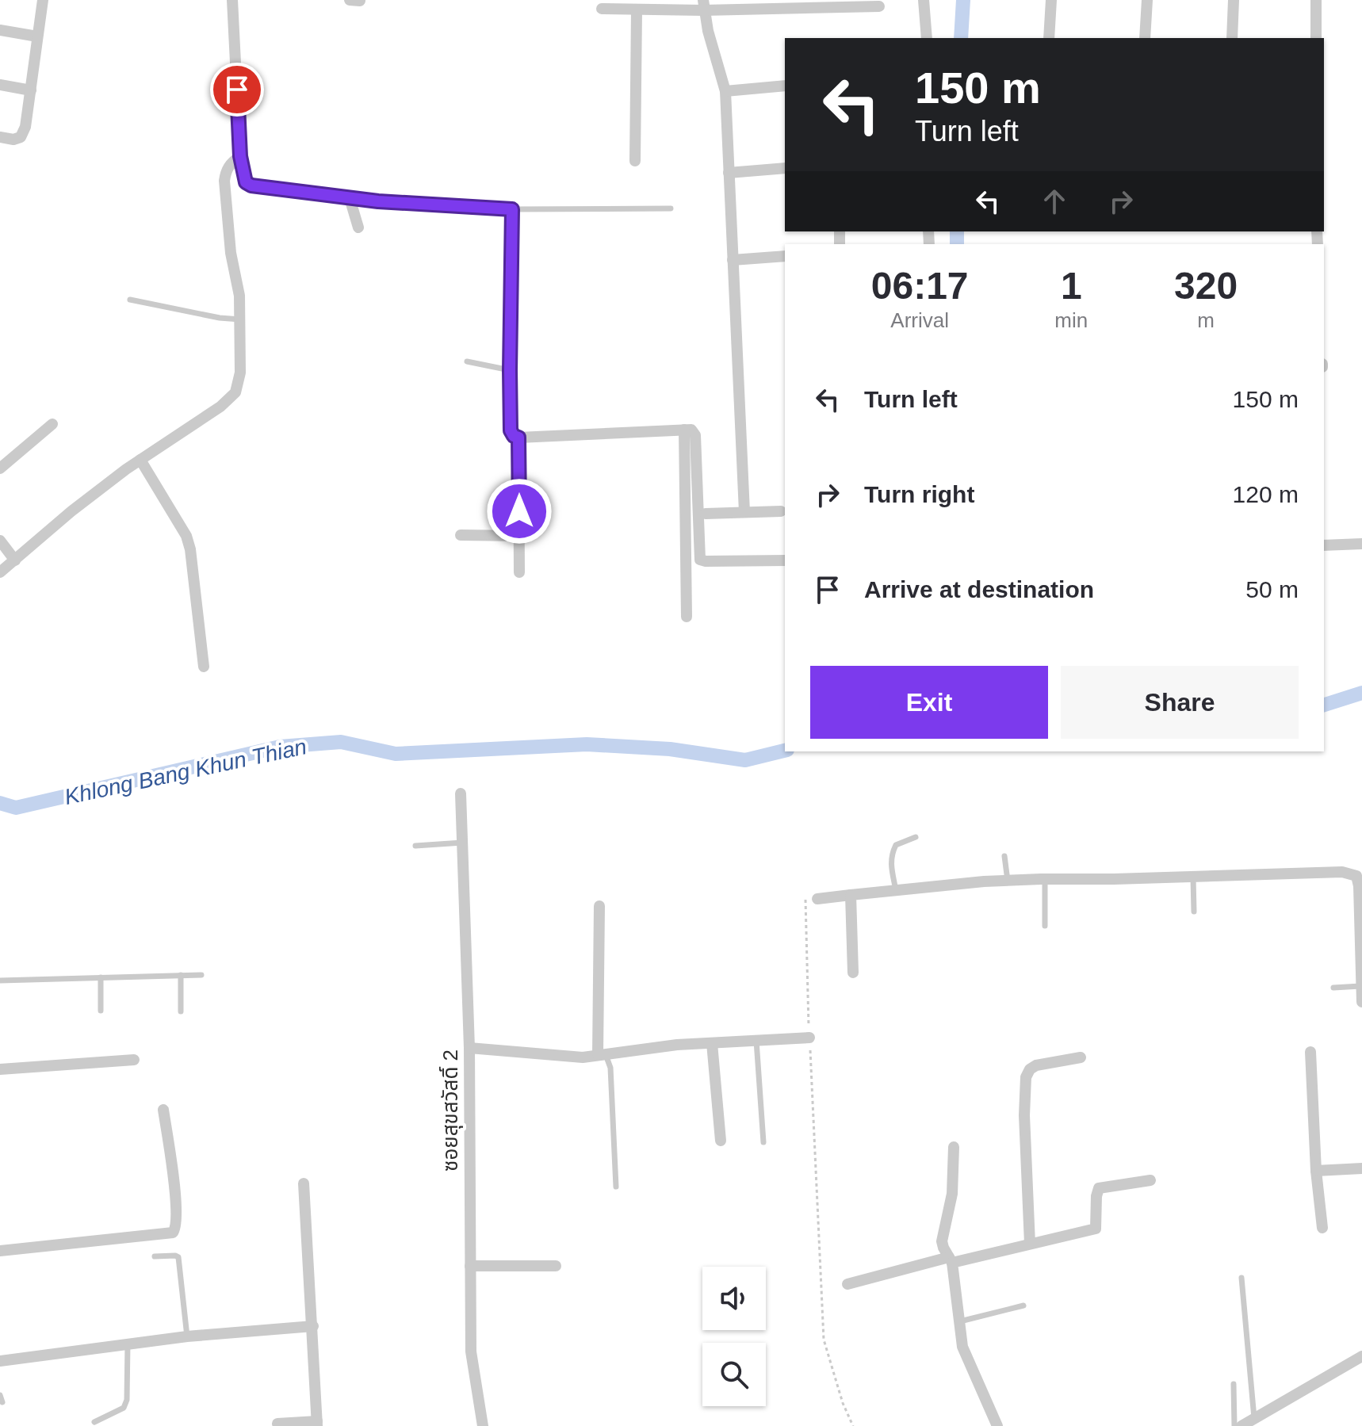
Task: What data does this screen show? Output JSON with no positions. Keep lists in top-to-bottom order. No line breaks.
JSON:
{"streets":{"street":["ซอยสุขสวัสดิ์ 2"]},"water":["Khlong Bang Khun Thian"],"page":{"turn":["150 m","Turn left"],"eta":["06:17","Arrival","1","min","320","m"],"list":[{"name":"Turn left","value":"150 m"},{"name":"Turn right","value":"120 m"},{"name":"Arrive at destination","value":"50 m"}],"buttons":["Exit","Share"]}}
